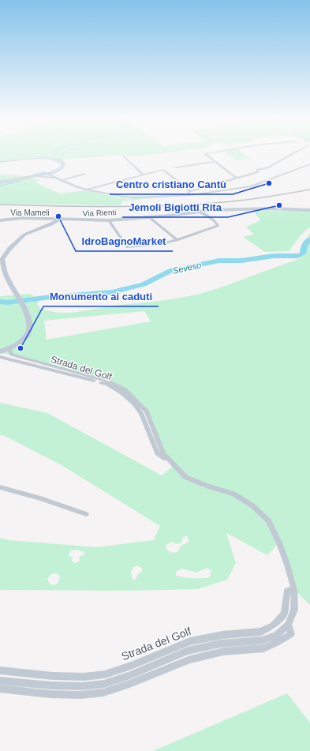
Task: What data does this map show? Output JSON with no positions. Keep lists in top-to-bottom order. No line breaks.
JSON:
{"streets":{"main road":["Via Mameli","Via Rienti"],"street":["Strada del Golf"]},"crossings":[["Via Mameli","Via Rienti"]],"water":["Seveso"],"places":["Centro cristiano Cantù","Jemoli Bigiotti Rita","IdroBagnoMarket","Monumento ai caduti"]}
